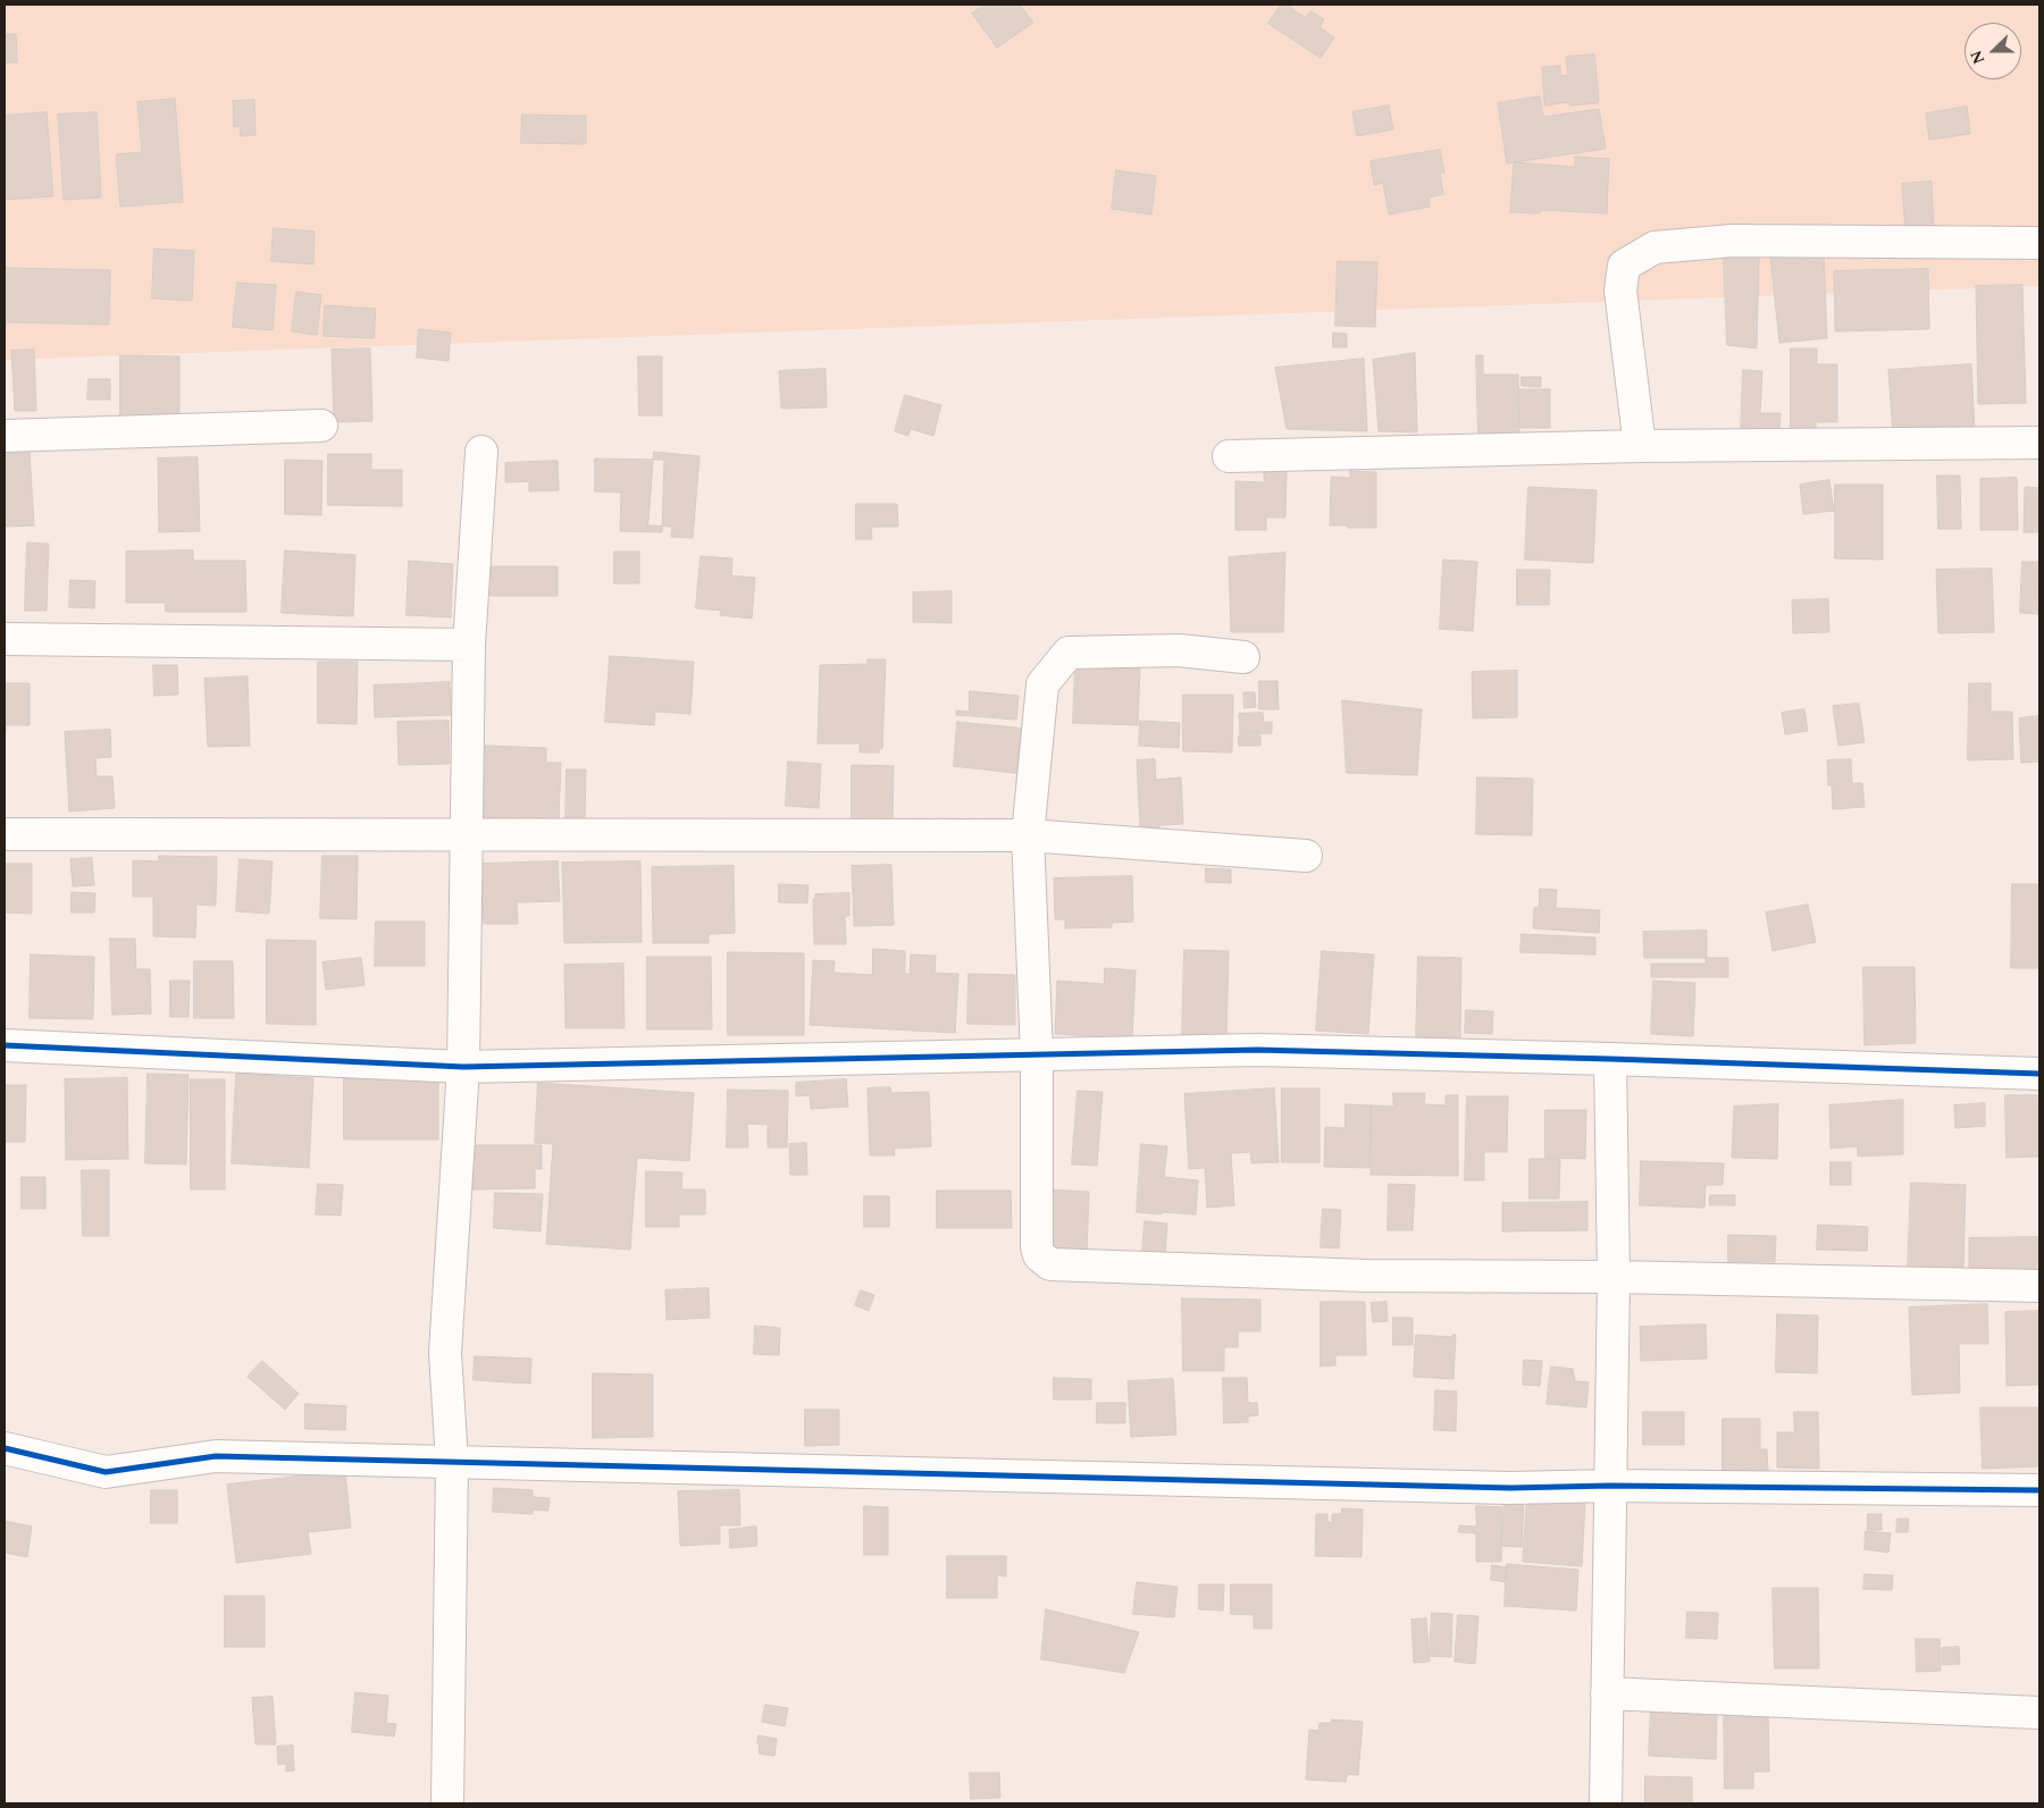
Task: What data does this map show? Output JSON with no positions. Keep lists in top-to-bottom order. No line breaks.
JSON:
{"north":"left"}
